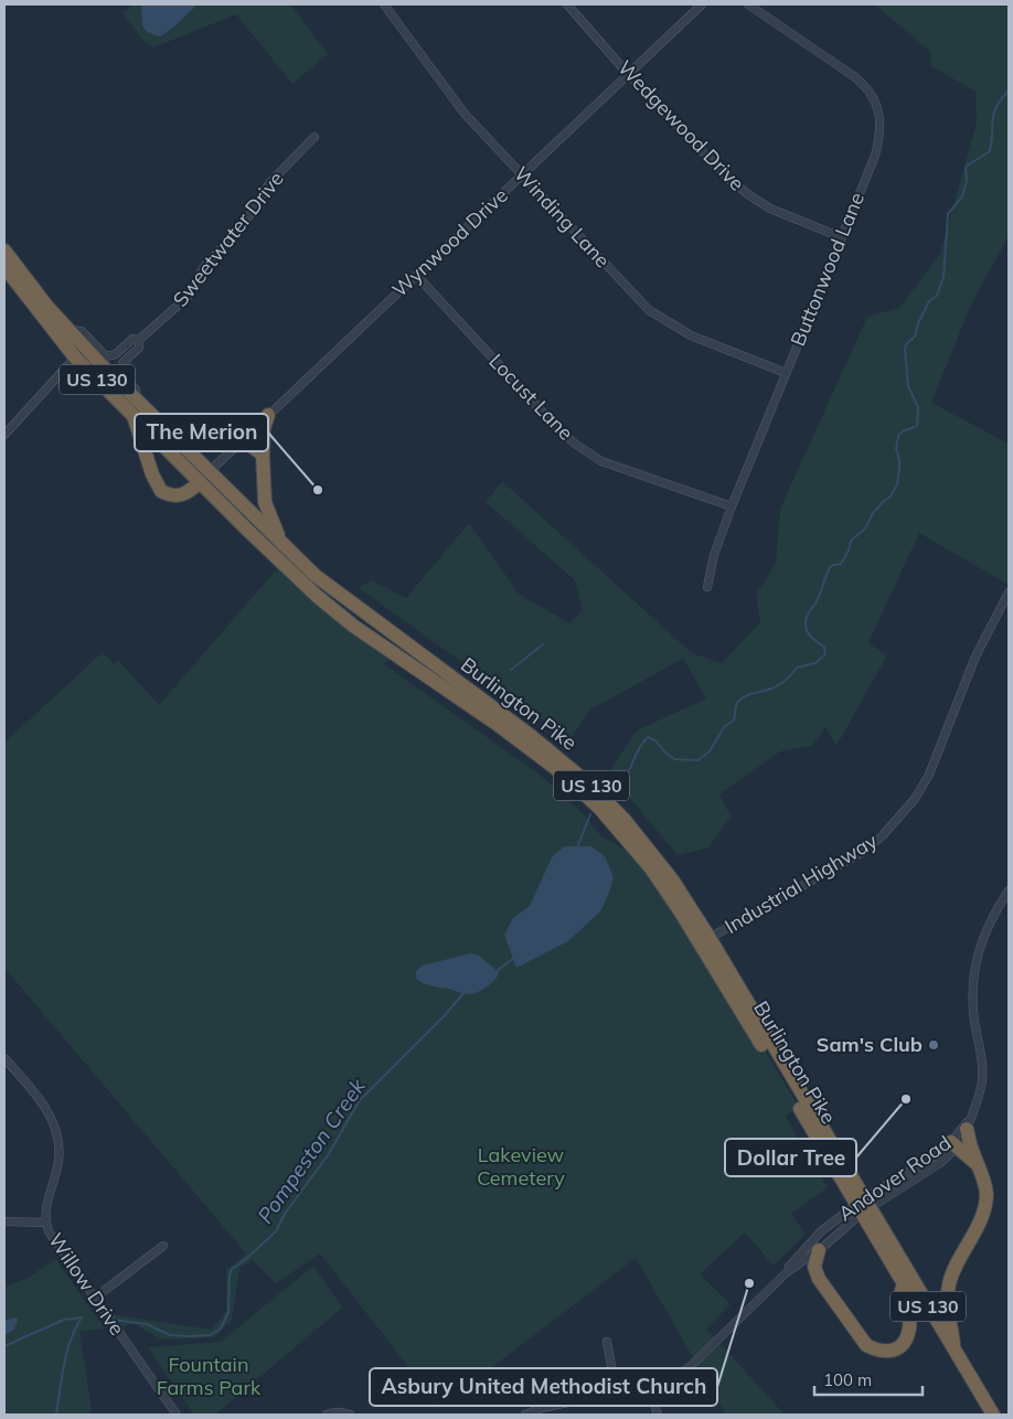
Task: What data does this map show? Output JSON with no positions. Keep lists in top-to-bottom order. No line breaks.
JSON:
{"streets":{"highway":["US 130","Burlington Pike"],"street":["Wedgewood Drive","Winding Lane","Sweetwater Drive","Wynwood Drive","Buttonwood Lane","Locust Lane","Industrial Highway","Andover Road","Willow Drive"]},"crossings":[["Wedgewood Drive","Wynwood Drive"],["Wedgewood Drive","Buttonwood Lane"],["Winding Lane","Wynwood Drive"],["Winding Lane","Buttonwood Lane"],["Sweetwater Drive","Burlington Pike"],["Wynwood Drive","Locust Lane"],["Wynwood Drive","Burlington Pike"],["Buttonwood Lane","Locust Lane"],["Burlington Pike","Industrial Highway"],["Burlington Pike","Andover Road"]],"water":["Pompeston Creek"],"parks":["Lakeview Cemetery","Fountain Farms Park"],"places":["The Merion","Sam's Club","Dollar Tree","Asbury United Methodist Church"],"scale_bar":"100 m"}
